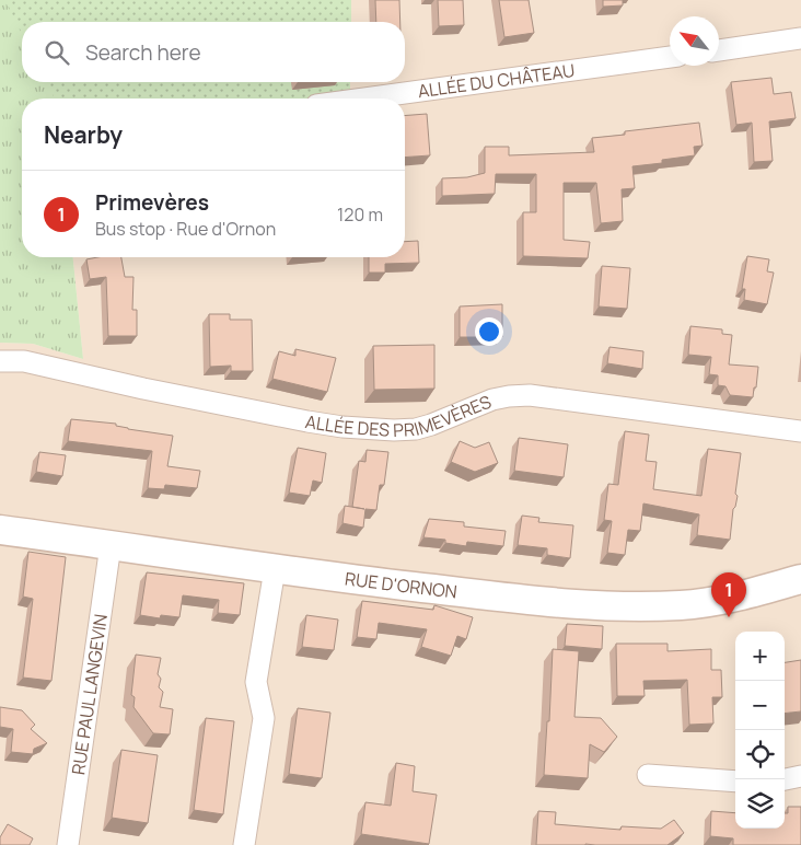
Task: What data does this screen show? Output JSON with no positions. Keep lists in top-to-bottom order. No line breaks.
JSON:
{"streets":{"street":["ALLÉE DU CHÂTEAU","ALLÉE DES PRIMEVÈRES","RUE D'ORNON","RUE PAUL LANGEVIN"]},"crossings":[["RUE D'ORNON","RUE PAUL LANGEVIN"]],"north":"top left","page":{"search":"Search here","heading":"Nearby","list":[{"mark":"1","name":"Primevères","note":"Bus stop · Rue d'Ornon","value":"120 m"}],"pins":"1","map_buttons":["+","−"]}}
